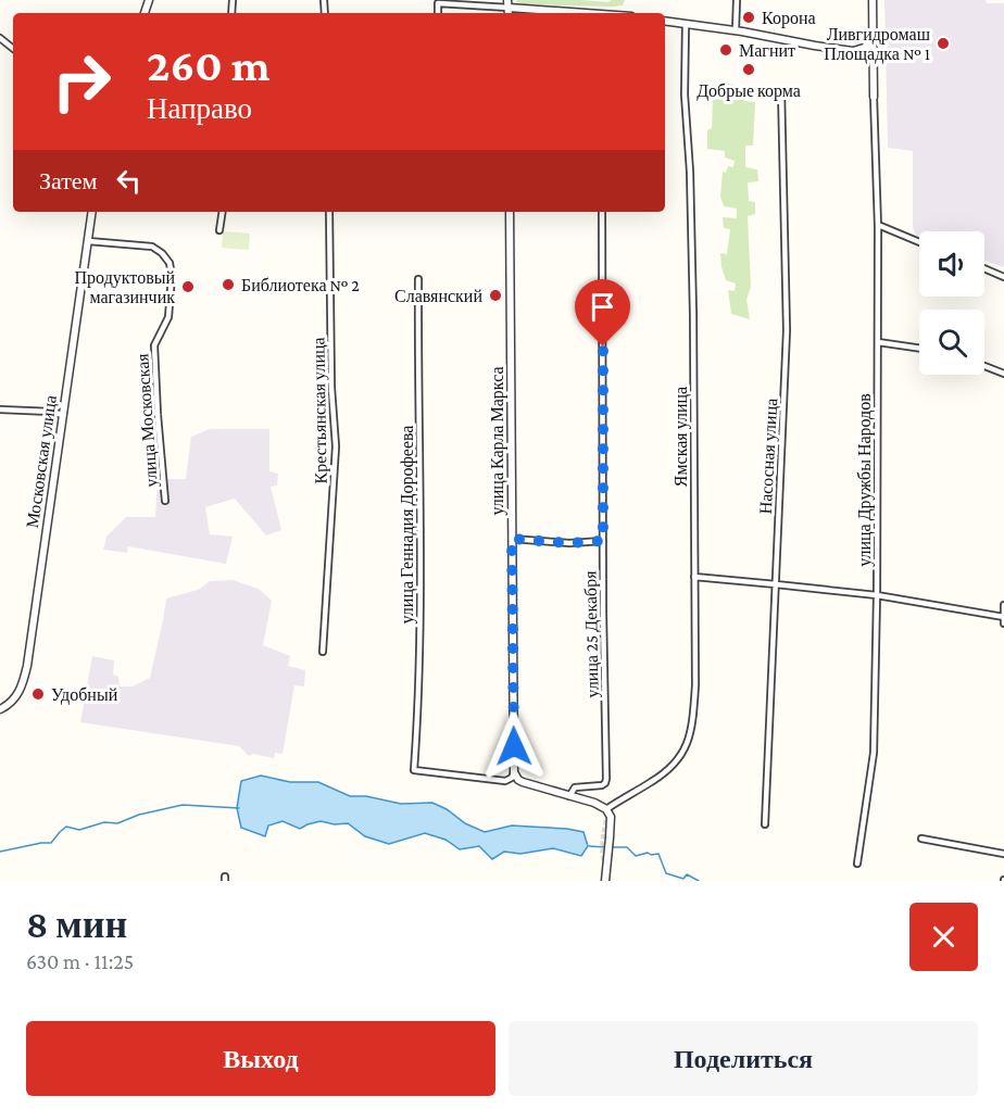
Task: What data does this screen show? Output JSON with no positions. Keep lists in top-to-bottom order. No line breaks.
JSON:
{"streets":{"street":["Крестьянская улица","улица Московская","Ямская улица","улица Карла Маркса","Насосная улица","Московская улица","улица Дружбы Народов","улица Геннадия Дорофеева","улица 25 Декабря"]},"crossings":[["улица Московская","Московская улица"],["улица Карла Маркса","улица Геннадия Дорофеева"]],"places":["Корона","Ливгидромаш Площадка № 1","Магнит","Добрые корма","Библиотека № 2","Продуктовый магазинчик","Славянский","Удобный"],"page":{"turn":["260 m","Направо"],"then":"Затем","heading":["8 мин","630 m · 11:25"],"buttons":["Выход","Поделиться"]}}
